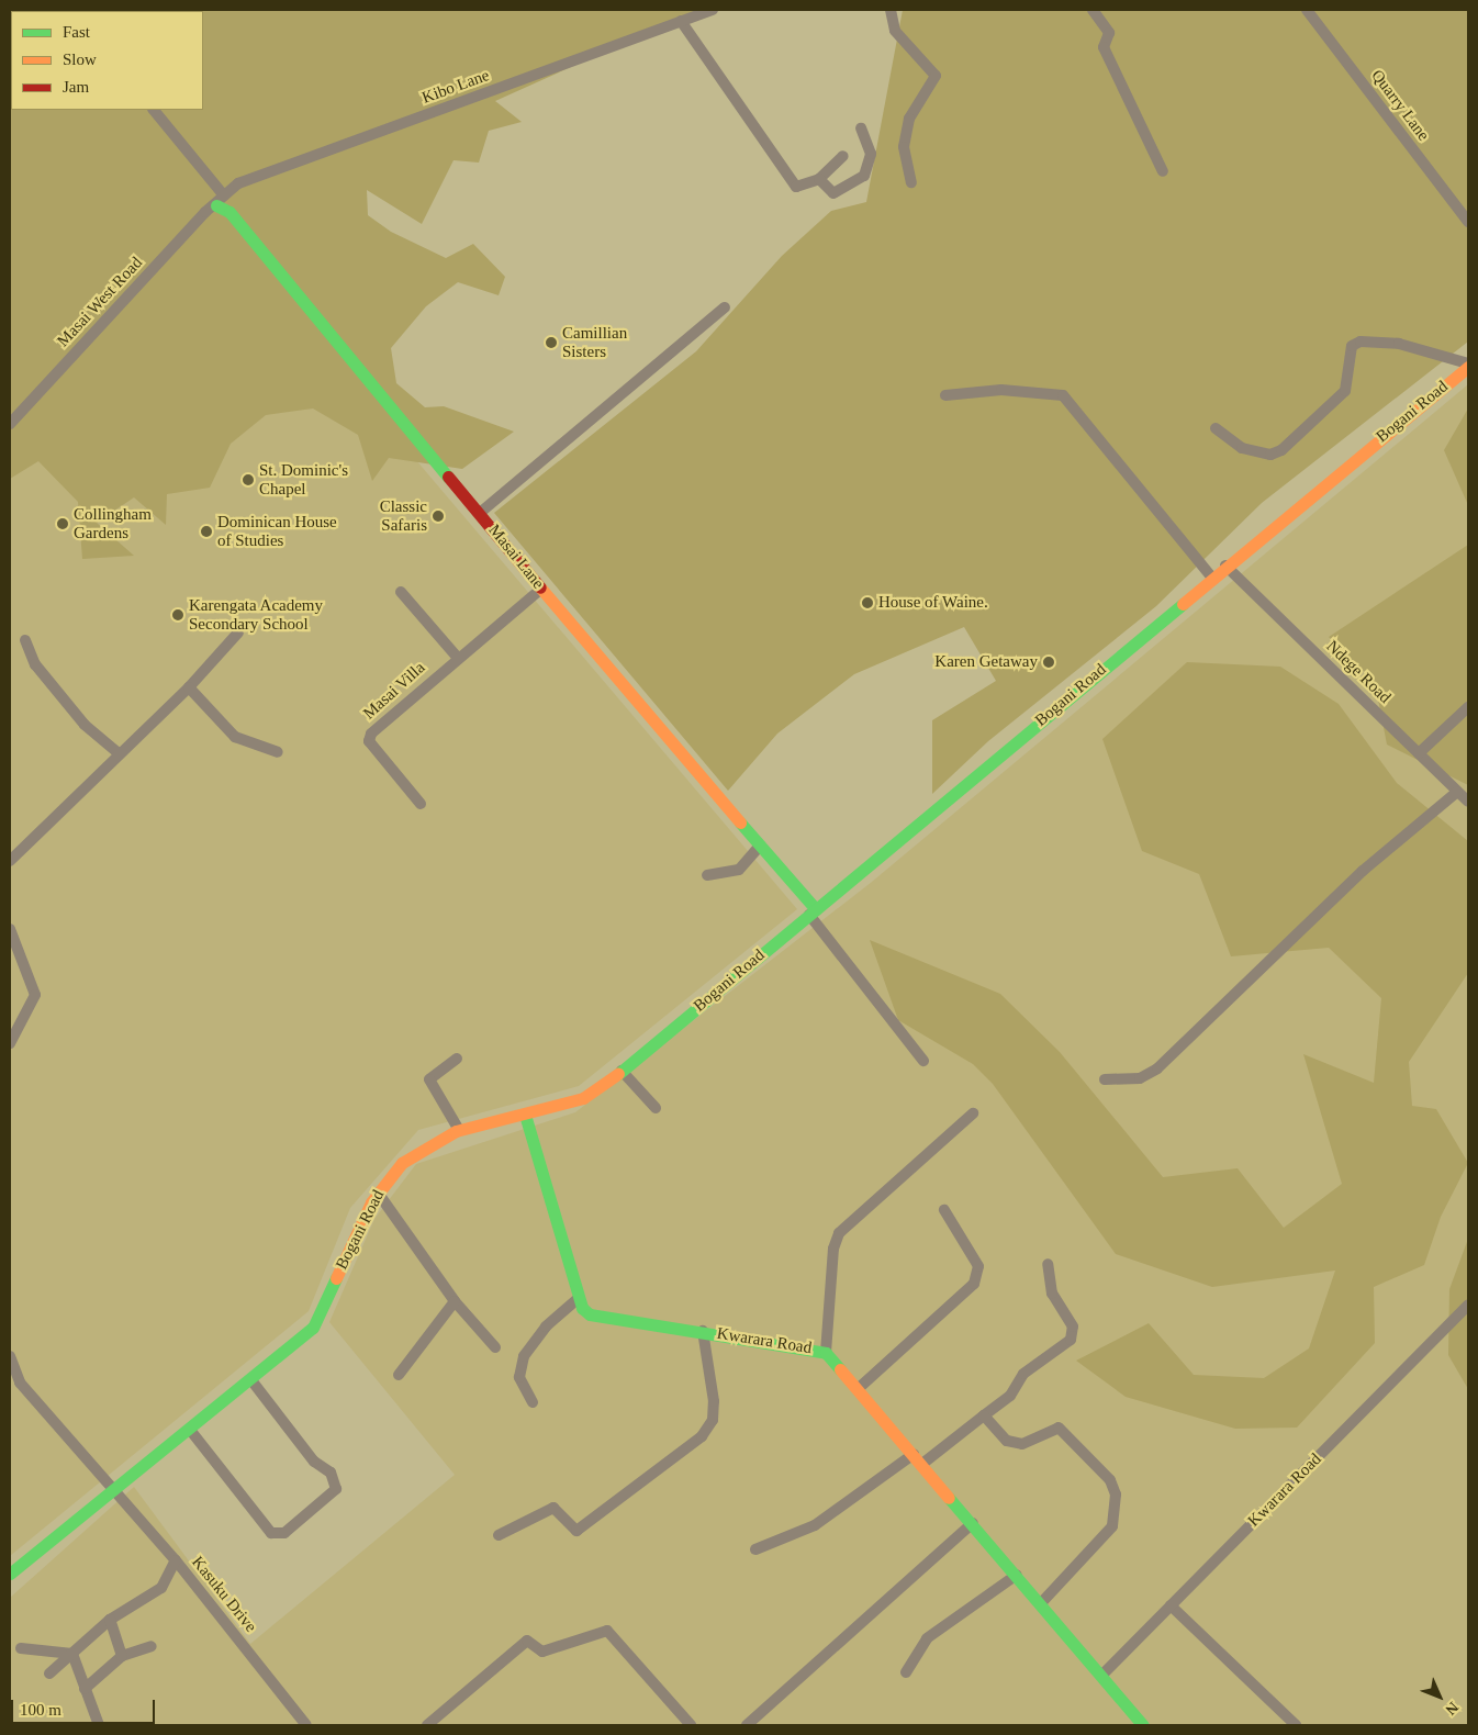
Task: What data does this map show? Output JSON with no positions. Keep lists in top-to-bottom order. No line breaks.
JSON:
{"streets":{"street":["Kibo Lane","Quarry Lane","Masai West Road","Bogani Road","Masai Lane","Ndege Road","Masai Villa","Kwarara Road","Kasuku Drive"]},"crossings":[["Kibo Lane","Masai West Road"],["Kibo Lane","Masai Lane"],["Masai West Road","Masai Lane"],["Bogani Road","Masai Lane"],["Bogani Road","Ndege Road"],["Bogani Road","Kasuku Drive"],["Masai Lane","Masai Villa"]],"places":["Camillian Sisters","St. Dominic's Chapel","Classic Safaris","Collingham Gardens","Dominican House of Studies","House of Waine.","Karengata Academy Secondary School","Karen Getaway"],"legend":["Fast","Slow","Jam"],"scale_bar":"100 m","north":"bottom right"}
